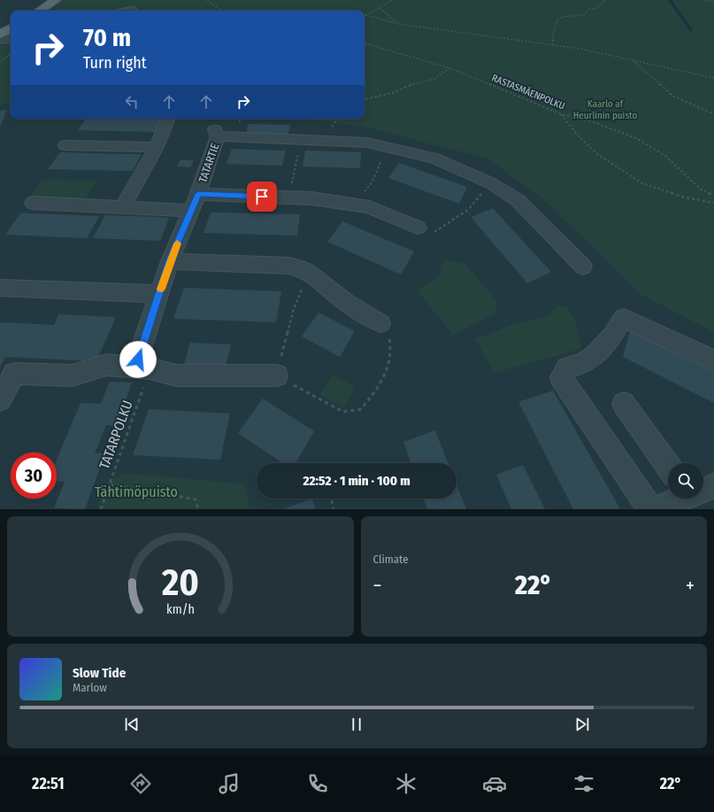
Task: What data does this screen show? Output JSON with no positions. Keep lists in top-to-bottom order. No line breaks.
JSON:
{"streets":{"street":["TATARTIE"],"path":["RASTASMÄENPOLKU","TATARPOLKU"]},"crossings":[["TATARTIE","TATARPOLKU"]],"parks":["Kaarlo af Heurlinin puisto","Tähtimöpuisto"],"page":{"turn":["70 m","Turn right"],"limit":"30","trip":"22:52 · 1 min · 100 m","tile":"Climate","heat":["−","22°","+"],"song":["Slow Tide","Marlow"],"tabs":["22:51","22°"],"gauge":["20","km/h"]}}
